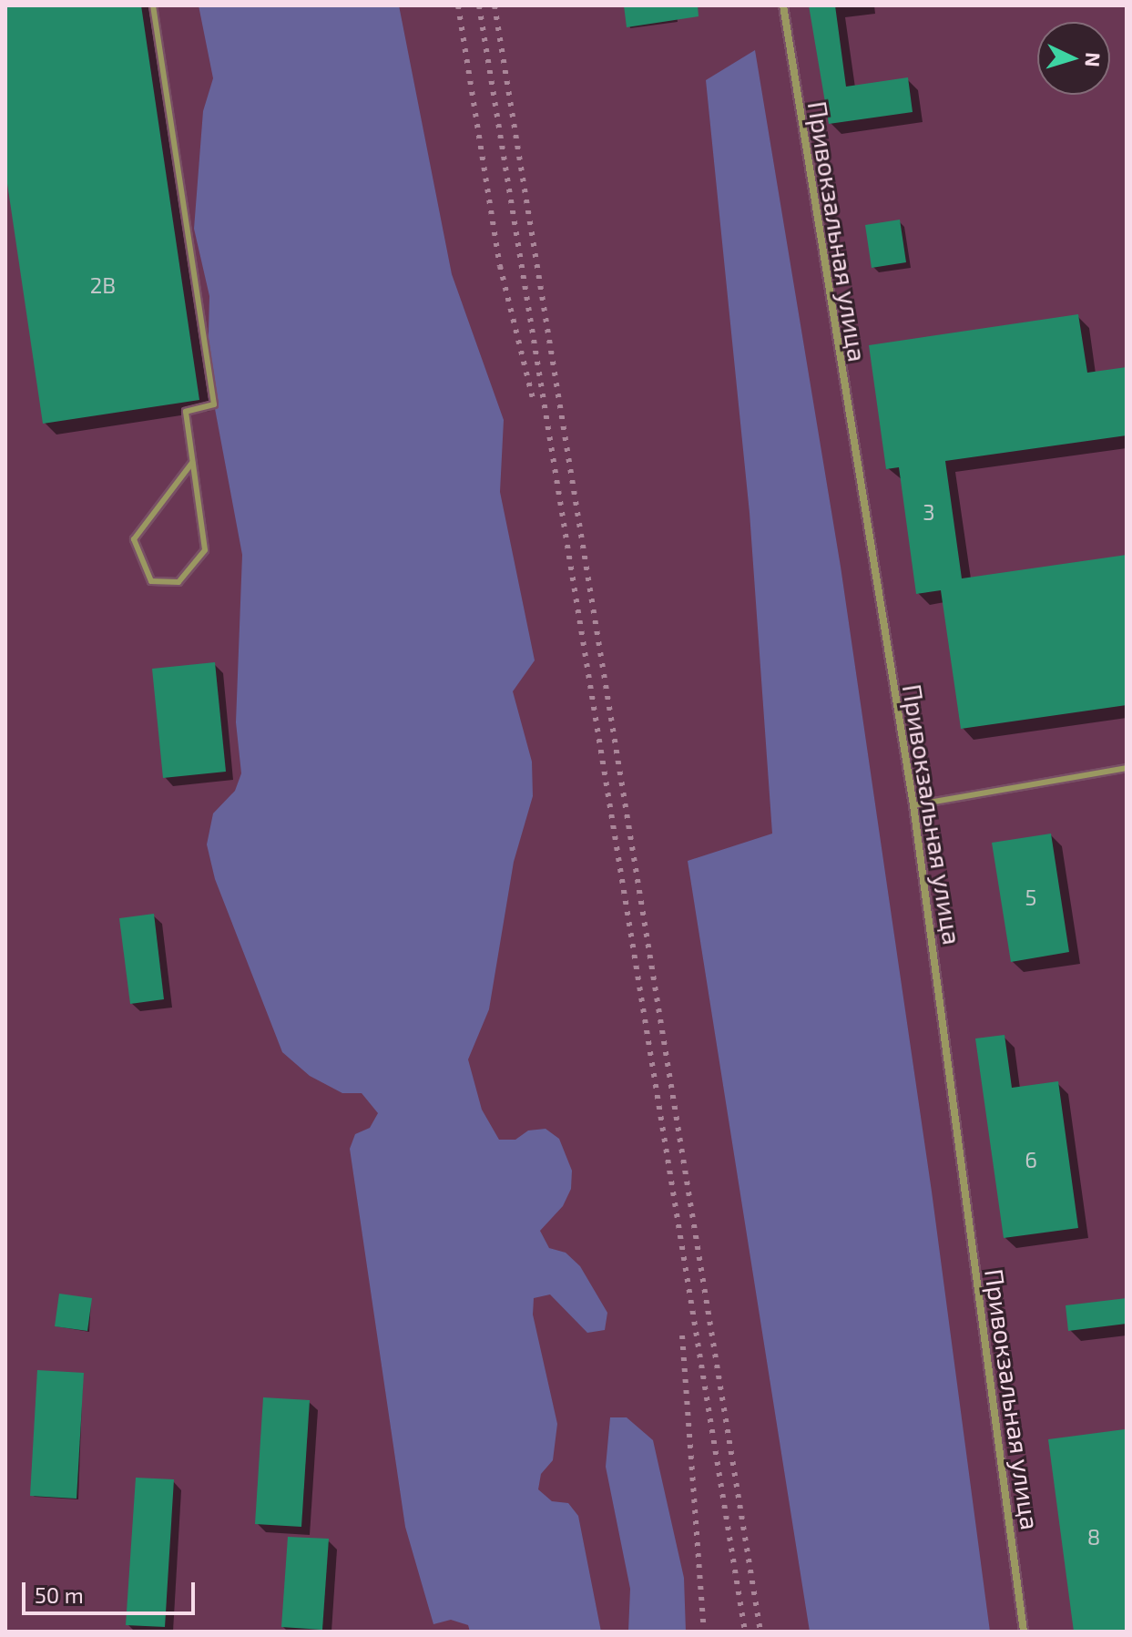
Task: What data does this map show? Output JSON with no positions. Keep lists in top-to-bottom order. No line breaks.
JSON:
{"streets":{"street":["Привокзальная улица"]},"house_numbers":["2В","3","5","6","8"],"scale_bar":"50 m","north":"right"}
